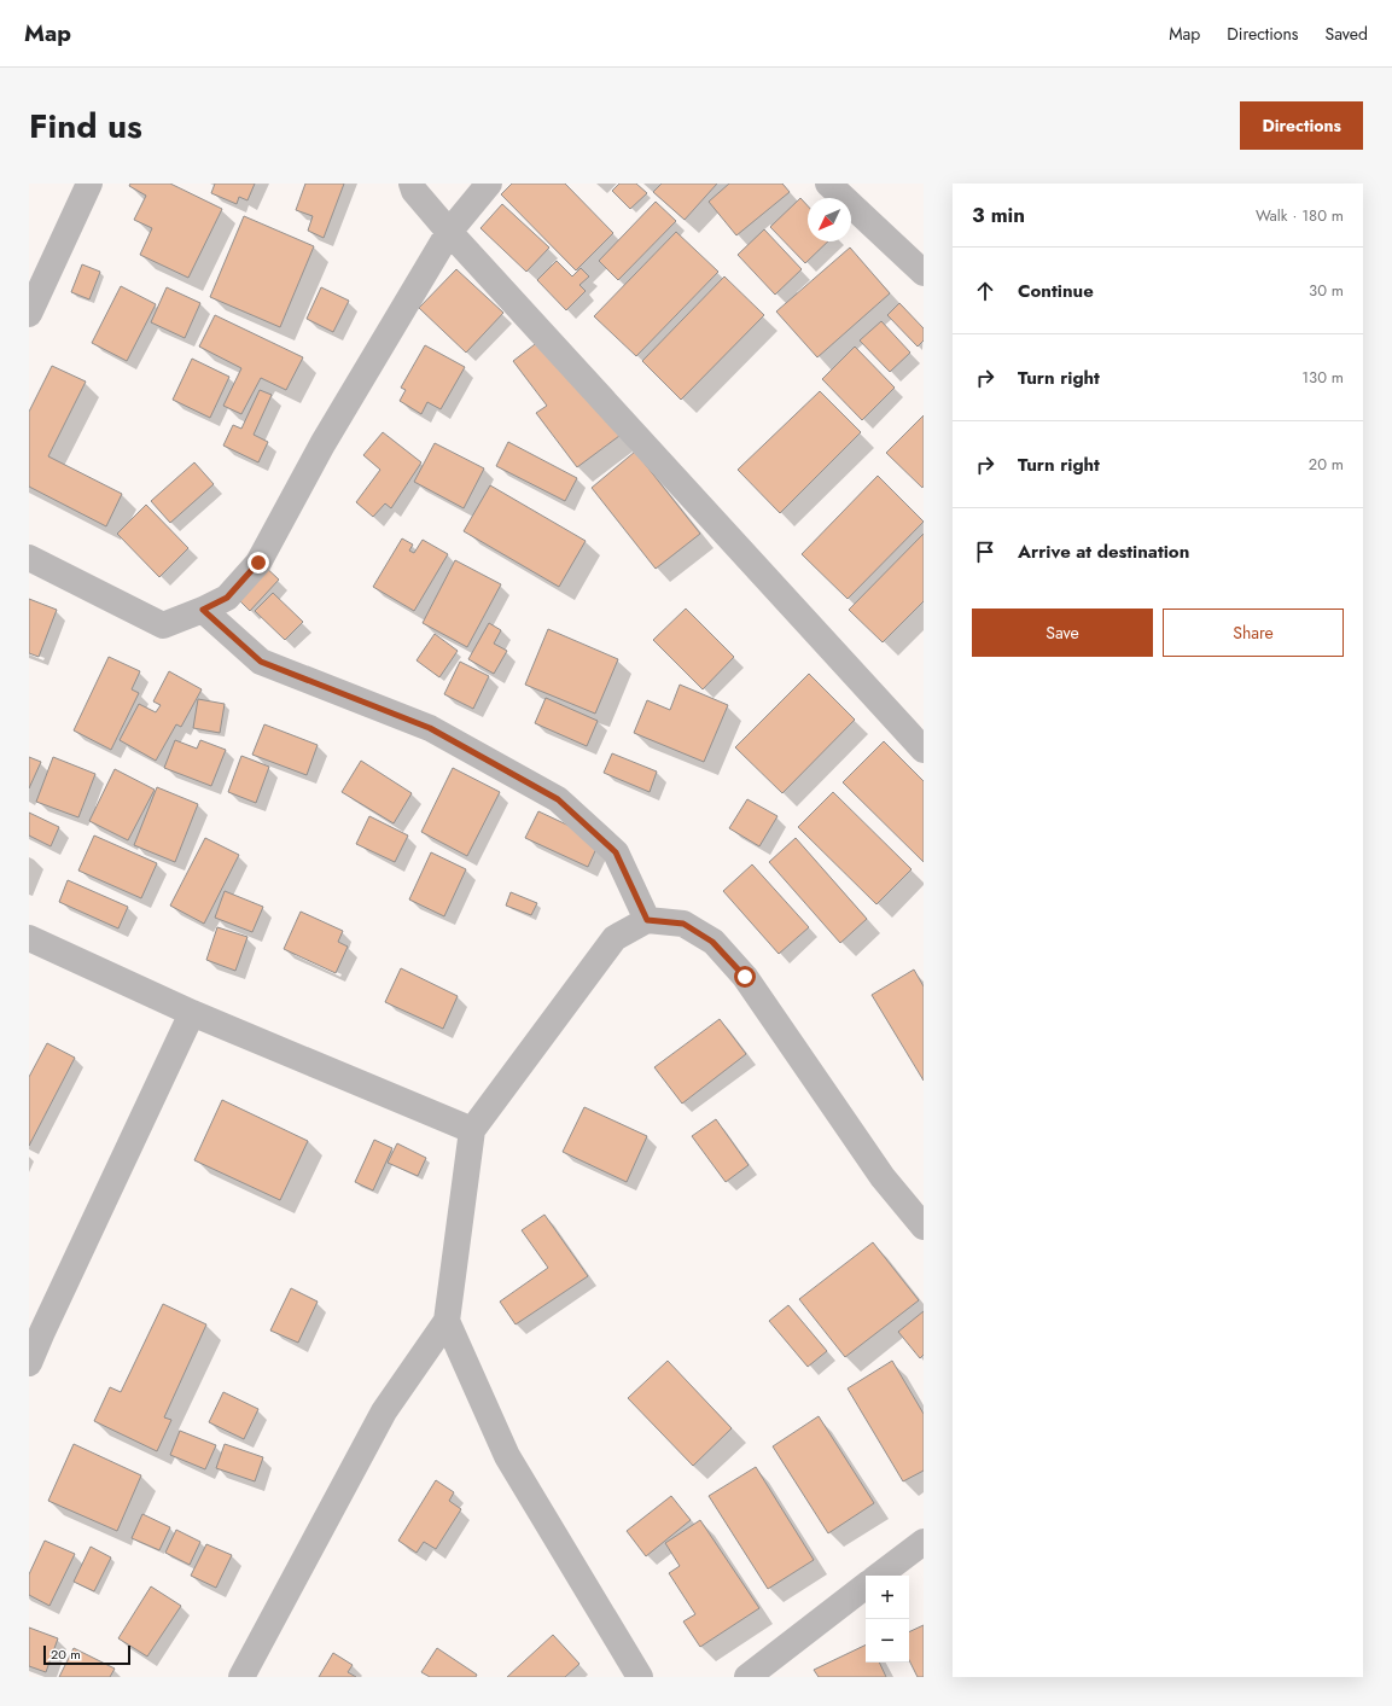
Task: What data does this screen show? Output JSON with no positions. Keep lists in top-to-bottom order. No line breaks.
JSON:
{"scale_bar":"20 m","north":"bottom left","page":{"header":"Map","nav":["Map","Directions","Saved"],"title":"Find us","buttons":["Directions",["Save","Share"]],"heading":["3 min","Walk · 180 m"],"list":[["Continue","30 m"],["Turn right","130 m"],["Turn right","20 m"],"Arrive at destination"],"map_buttons":["+","−"],"scale":"20 m"}}
